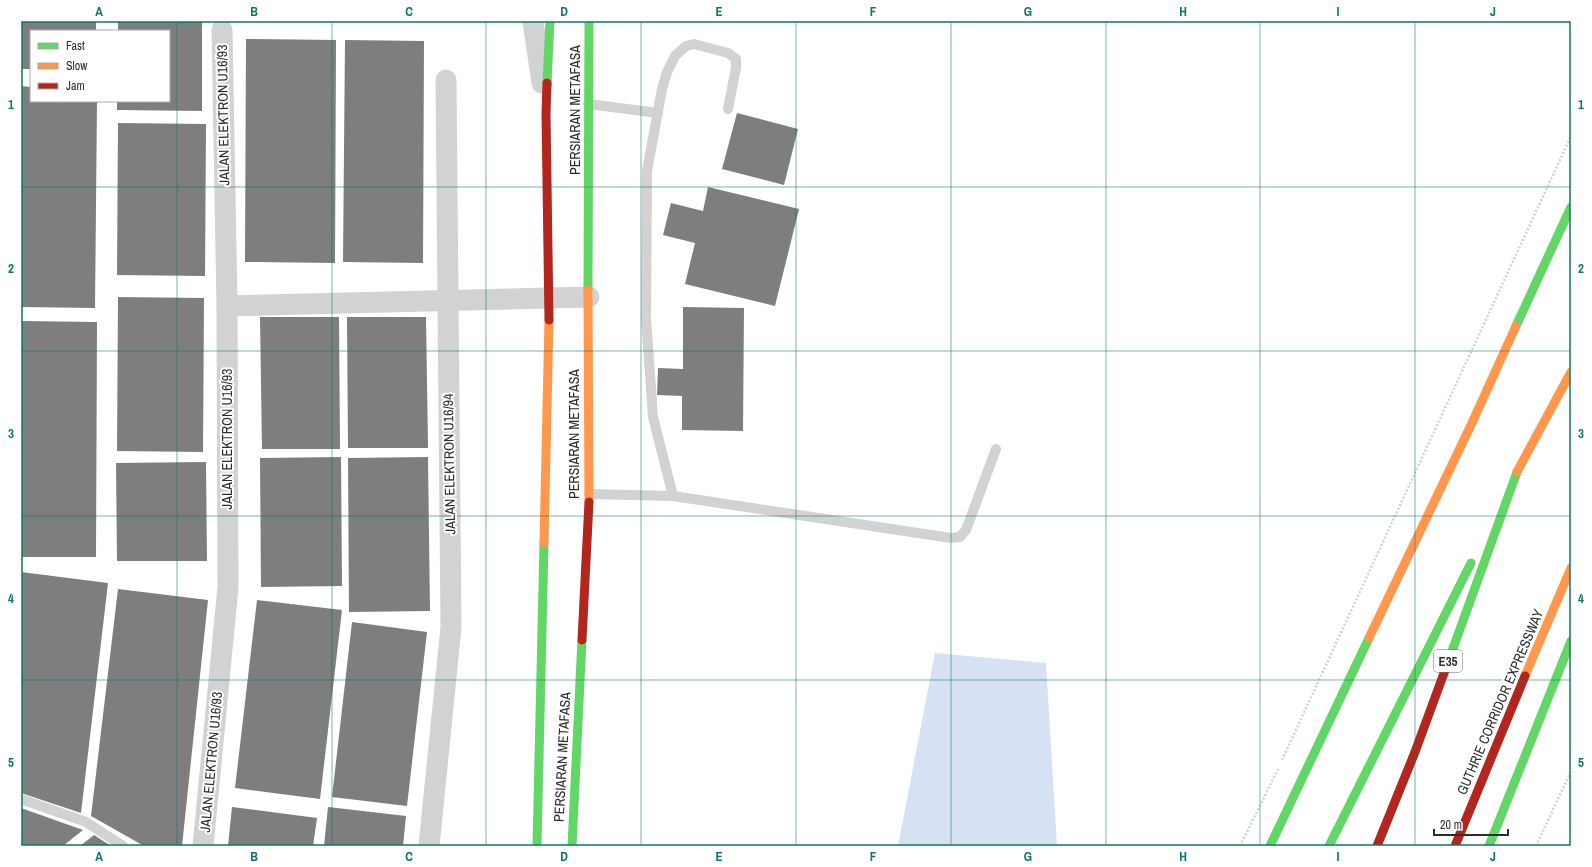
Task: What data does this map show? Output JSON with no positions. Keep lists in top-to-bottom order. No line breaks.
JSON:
{"streets":{"main road":["PERSIARAN METAFASA","E35","GUTHRIE CORRIDOR EXPRESSWAY"],"street":["JALAN ELEKTRON U16/93","JALAN ELEKTRON U16/94"]},"legend":["Fast","Slow","Jam"],"scale_bar":"20 m","grid":{"columns":["A","B","C","D","E","F","G","H","I","J"],"rows":["1","2","3","4","5"]}}
